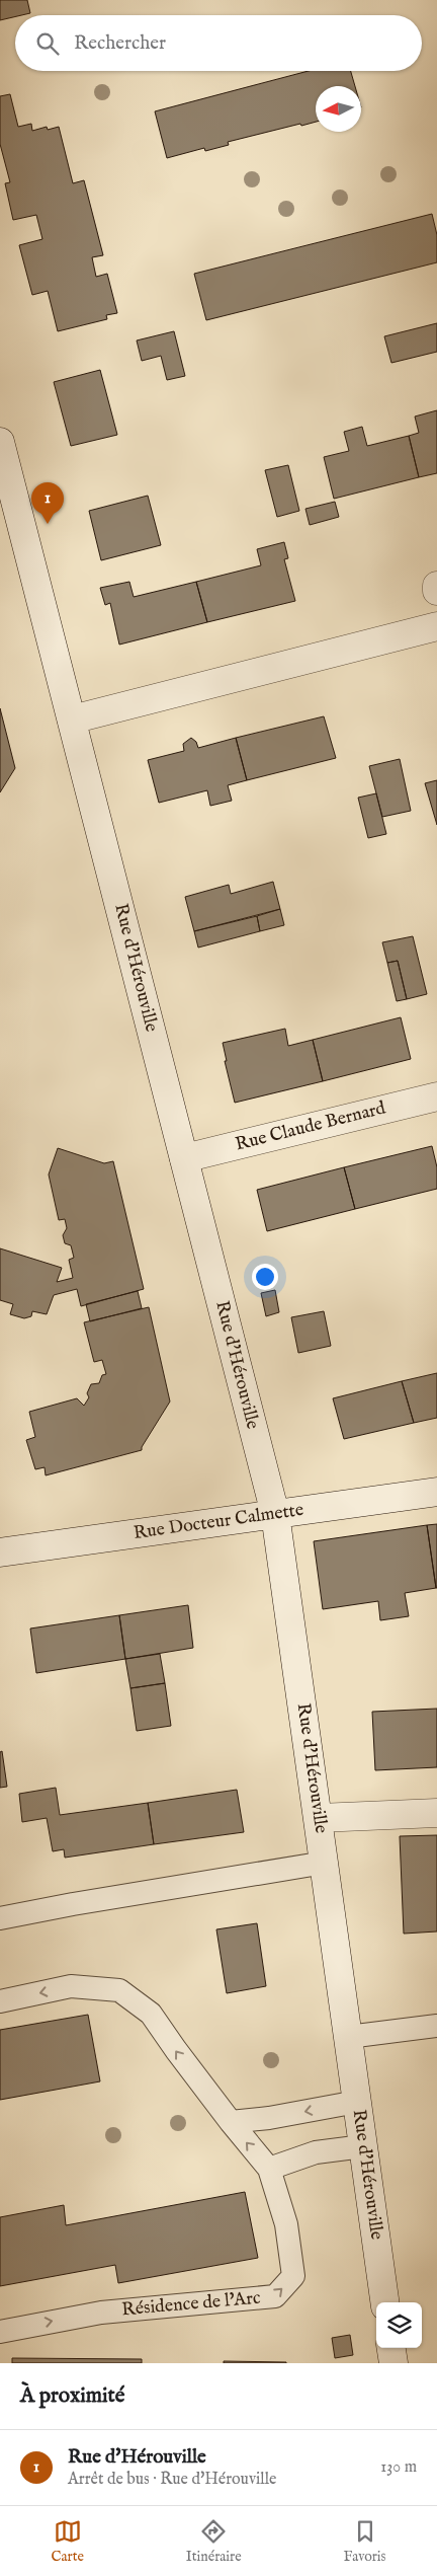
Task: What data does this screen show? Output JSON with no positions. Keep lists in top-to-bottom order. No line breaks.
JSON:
{"streets":{"street":["Rue d'Hérouville","Rue Claude Bernard","Rue Docteur Calmette"],"lane":["Résidence de l'Arc"]},"crossings":[["Rue d'Hérouville","Rue Claude Bernard"],["Rue d'Hérouville","Rue Docteur Calmette"]],"north":"left","page":{"search":"Rechercher","pins":"1","heading":"À proximité","list":[{"mark":"1","name":"Rue d'Hérouville","note":"Arrêt de bus · Rue d'Hérouville","value":"130 m"}],"nav":["Carte","Itinéraire","Favoris"]}}
